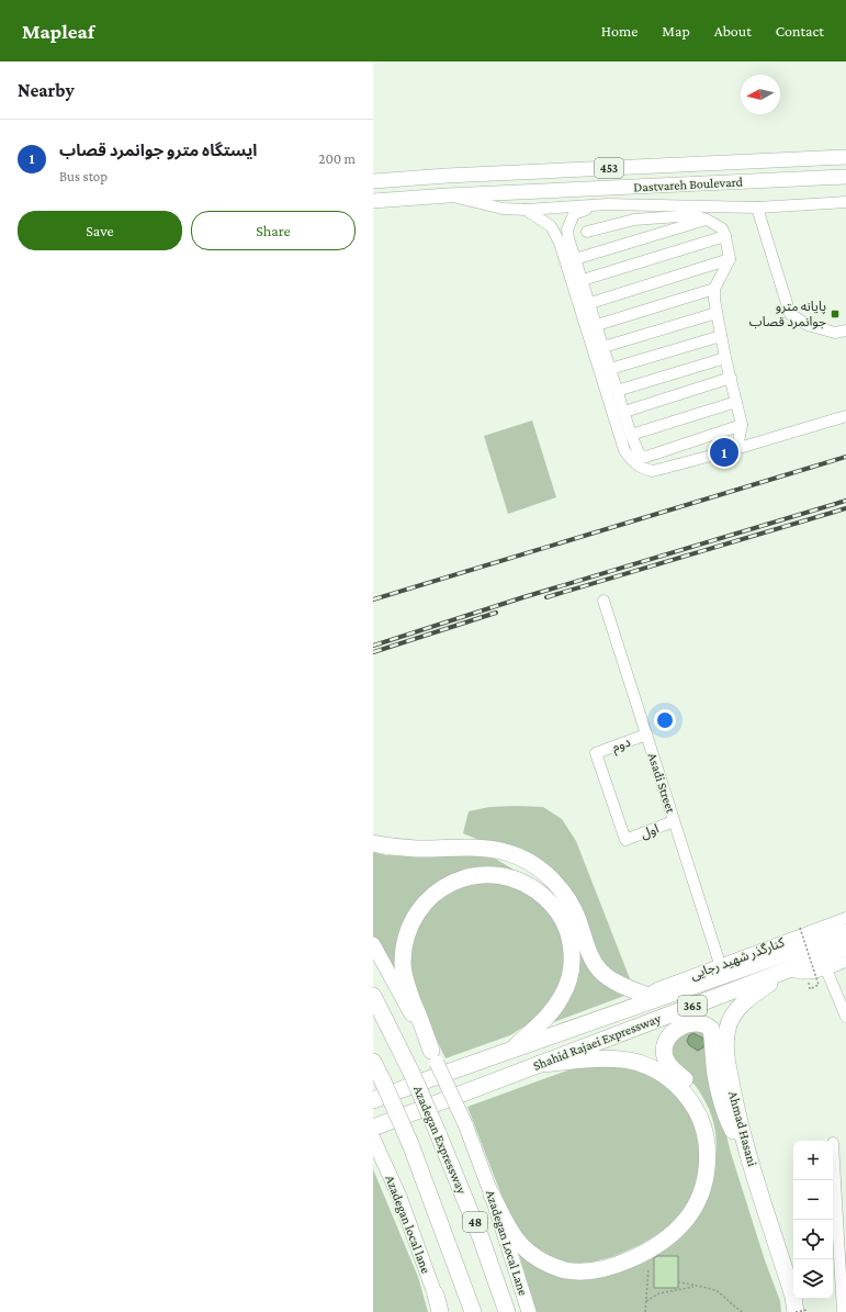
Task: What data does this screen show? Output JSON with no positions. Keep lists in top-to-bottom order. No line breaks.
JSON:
{"streets":{"highway":["365","Shahid Rajaei Expressway","Ahmad Hasani","Azadegan Expressway","48"],"main road":["453","Dastvareh Boulevard","Azadegan local lane","Azadegan Local Lane"],"street":["دوم","Asadi Street","اول","کنارگذر شهید رجایی"]},"crossings":[["دوم","Asadi Street"],["دوم","اول"],["Asadi Street","اول"],["Asadi Street","کنارگذر شهید رجایی"],["کنارگذر شهید رجایی","Shahid Rajaei Expressway"],["Shahid Rajaei Expressway","Ahmad Hasani"]],"places":{"transit":["پایانه مترو جوانمرد قصاب"]},"north":"left","page":{"header":"Mapleaf","nav":["Home","Map","About","Contact"],"heading":"Nearby","list":[{"mark":"1","name":"ایستگاه مترو جوانمرد قصاب","note":"Bus stop","value":"200 m"}],"buttons":["Save","Share"],"pins":"1","map_buttons":["+","−"]}}
